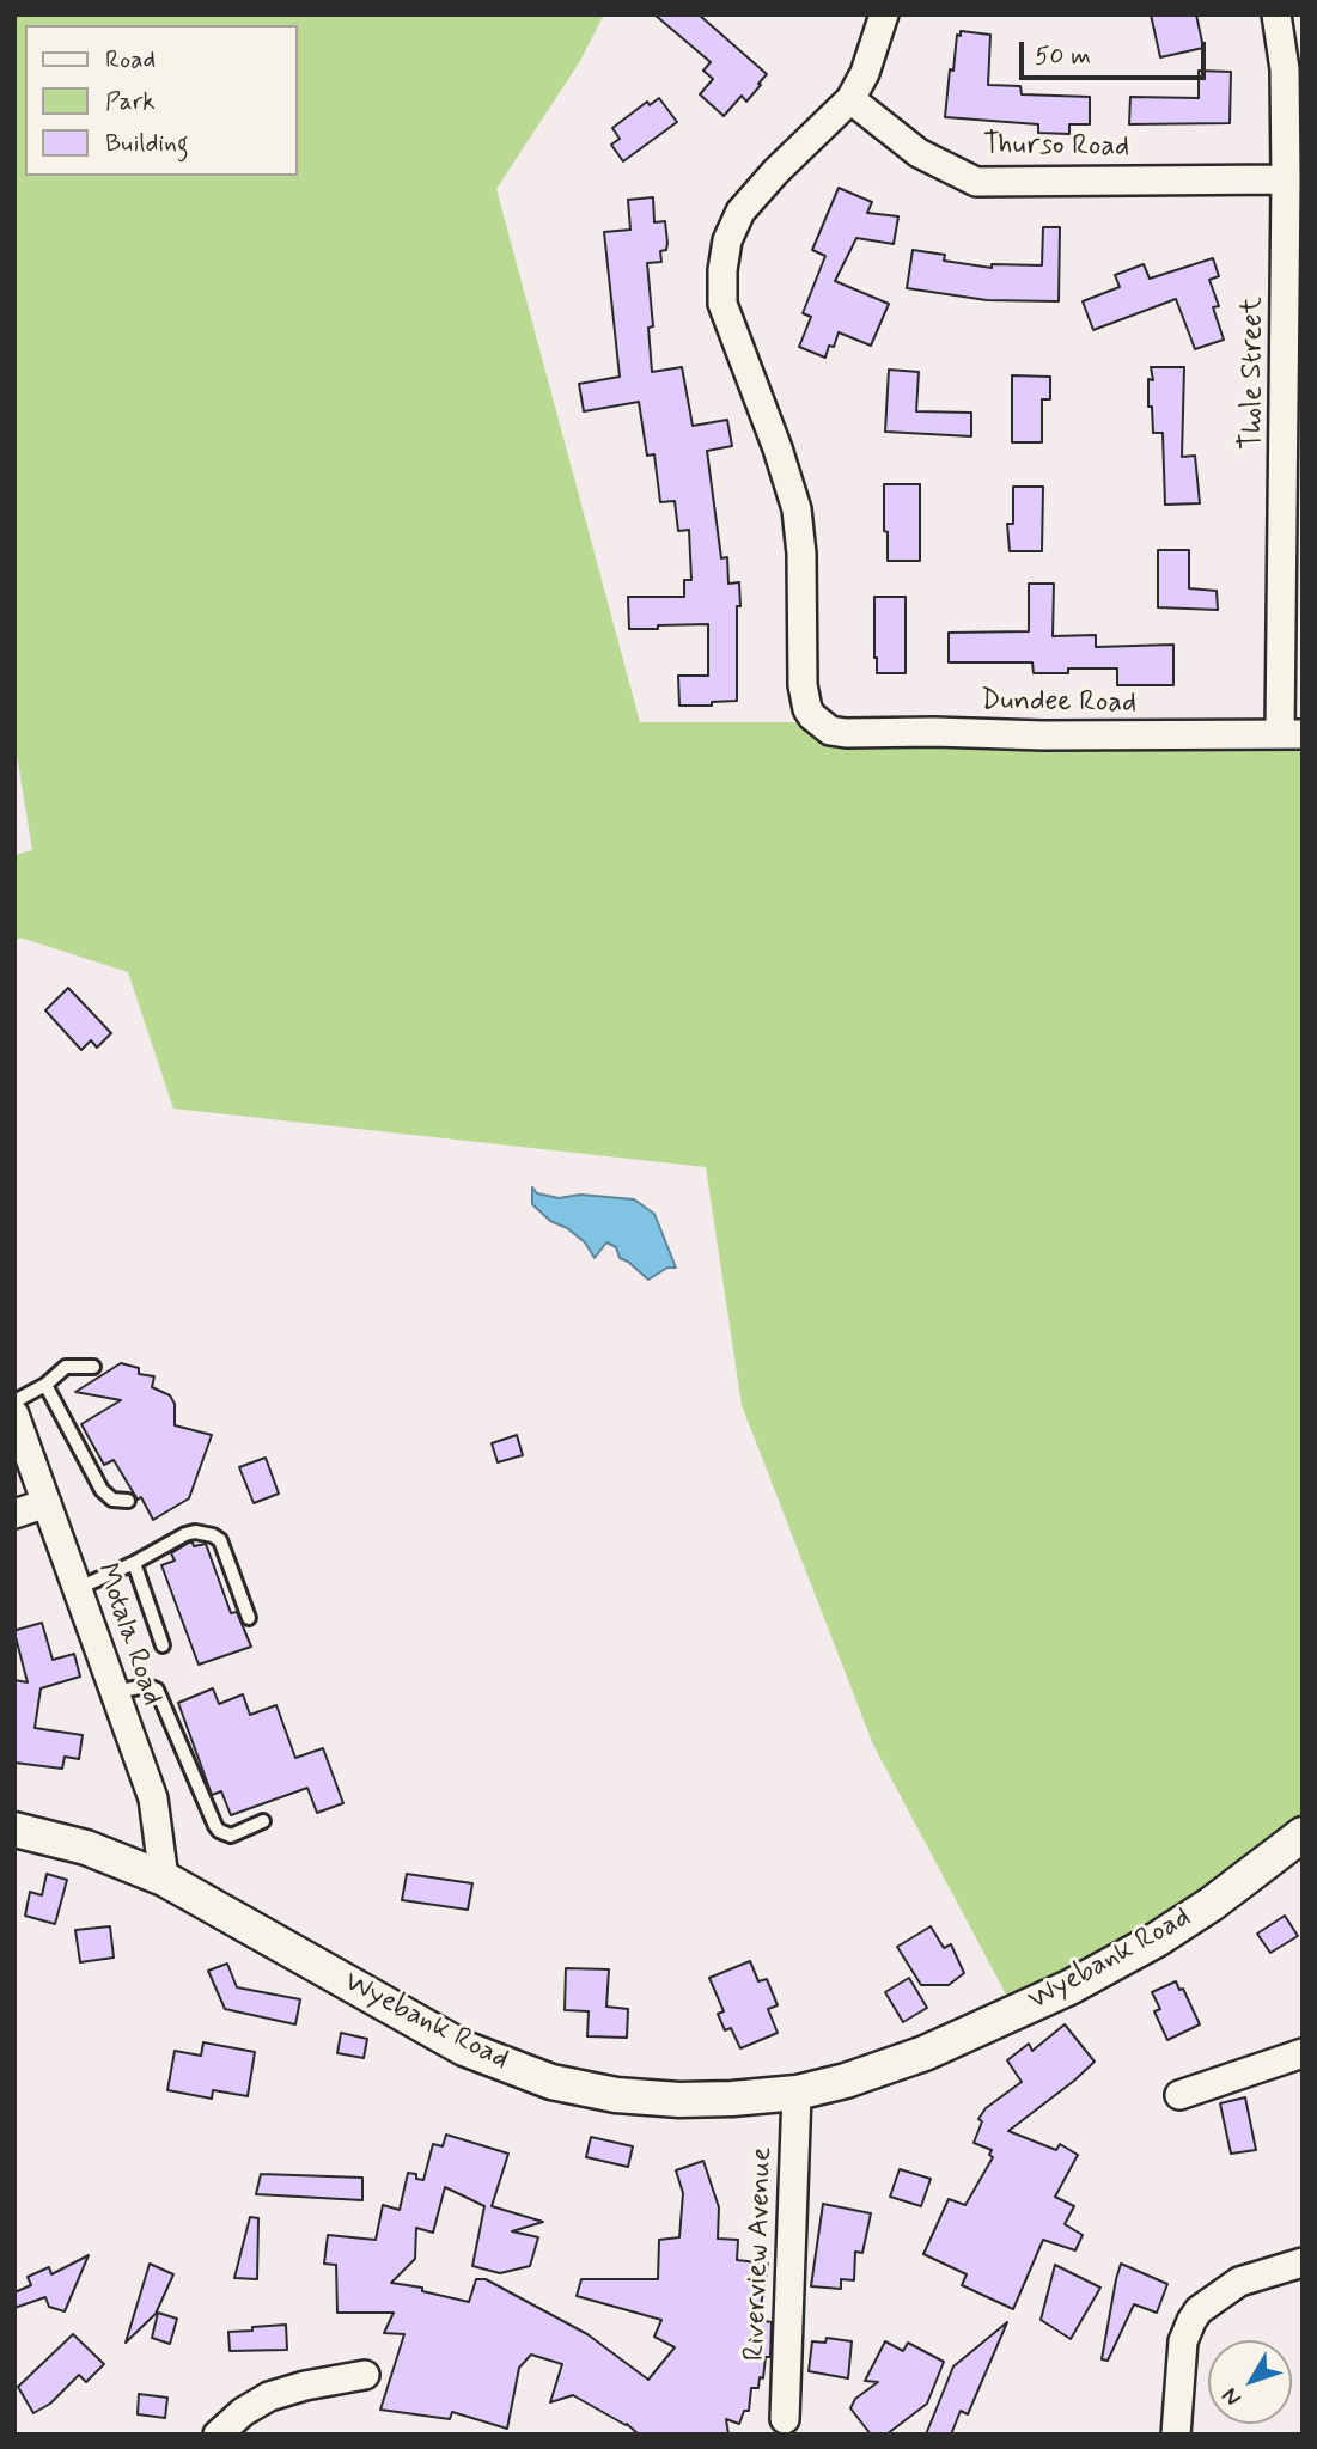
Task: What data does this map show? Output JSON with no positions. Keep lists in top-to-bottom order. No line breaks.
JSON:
{"streets":{"street":["Thurso Road","Thole Street","Dundee Road","Motala Road","Wyebank Road","Riverview Avenue"]},"crossings":[["Thurso Road","Thole Street"],["Thurso Road","Dundee Road"],["Thole Street","Dundee Road"],["Motala Road","Wyebank Road"],["Wyebank Road","Riverview Avenue"]],"legend":["Road","Park","Building"],"scale_bar":"50 m","north":"bottom left"}
